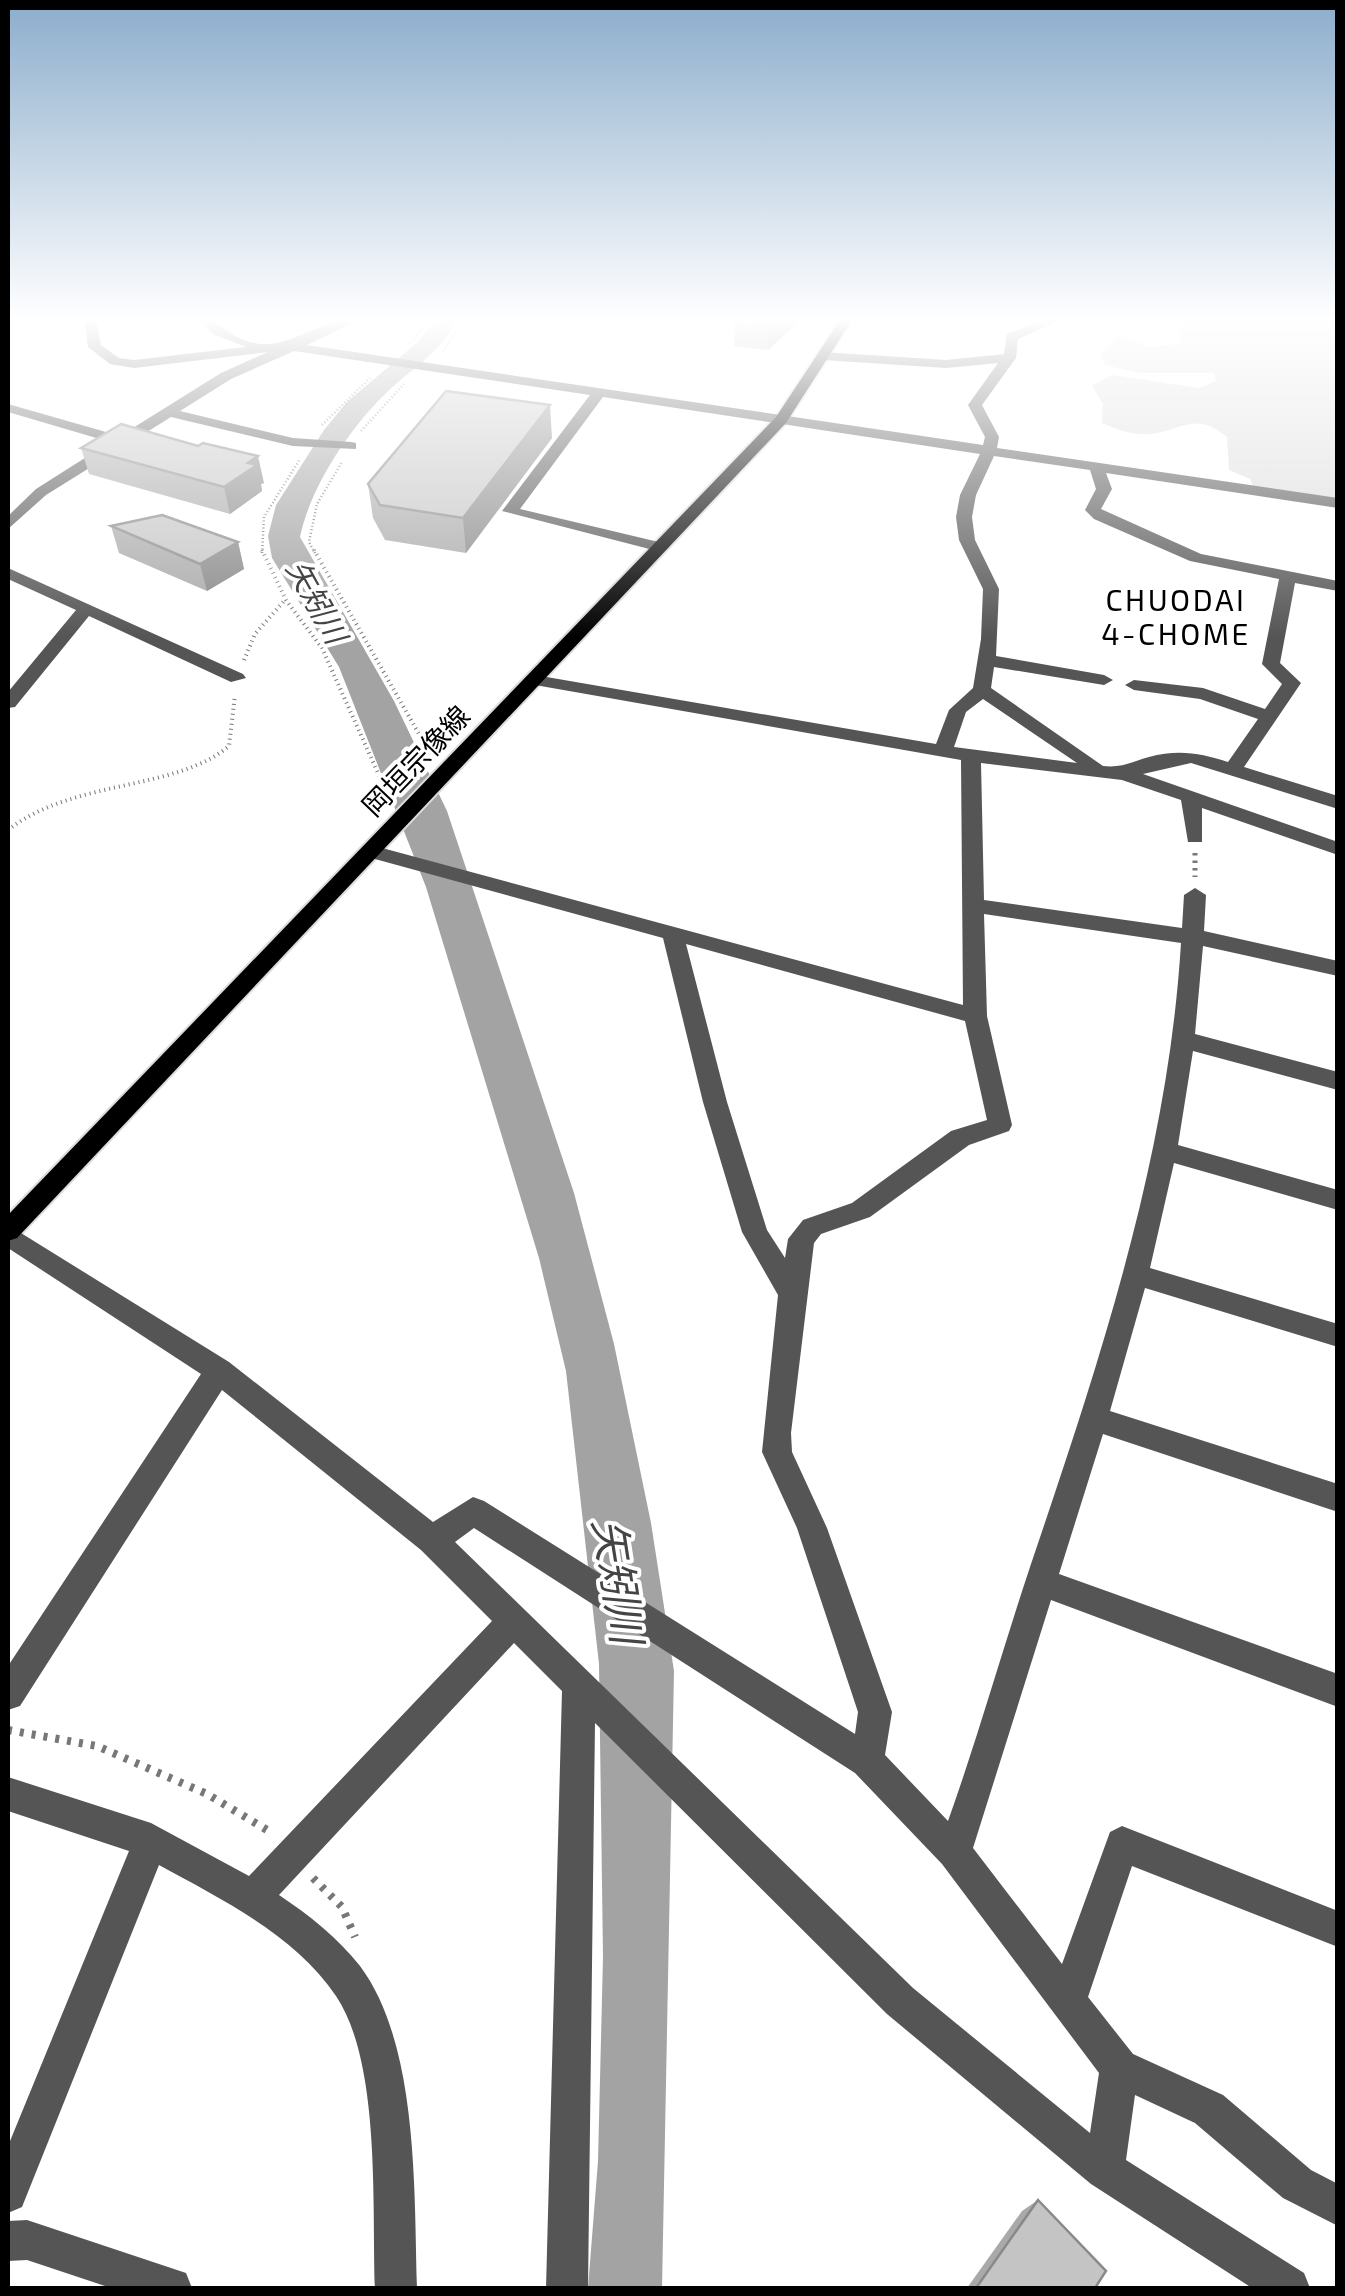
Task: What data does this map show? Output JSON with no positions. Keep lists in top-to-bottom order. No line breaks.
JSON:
{"streets":{"main road":["岡垣宗像線"]},"districts":["CHUODAI 4-CHOME"],"water":["矢矧川"]}
